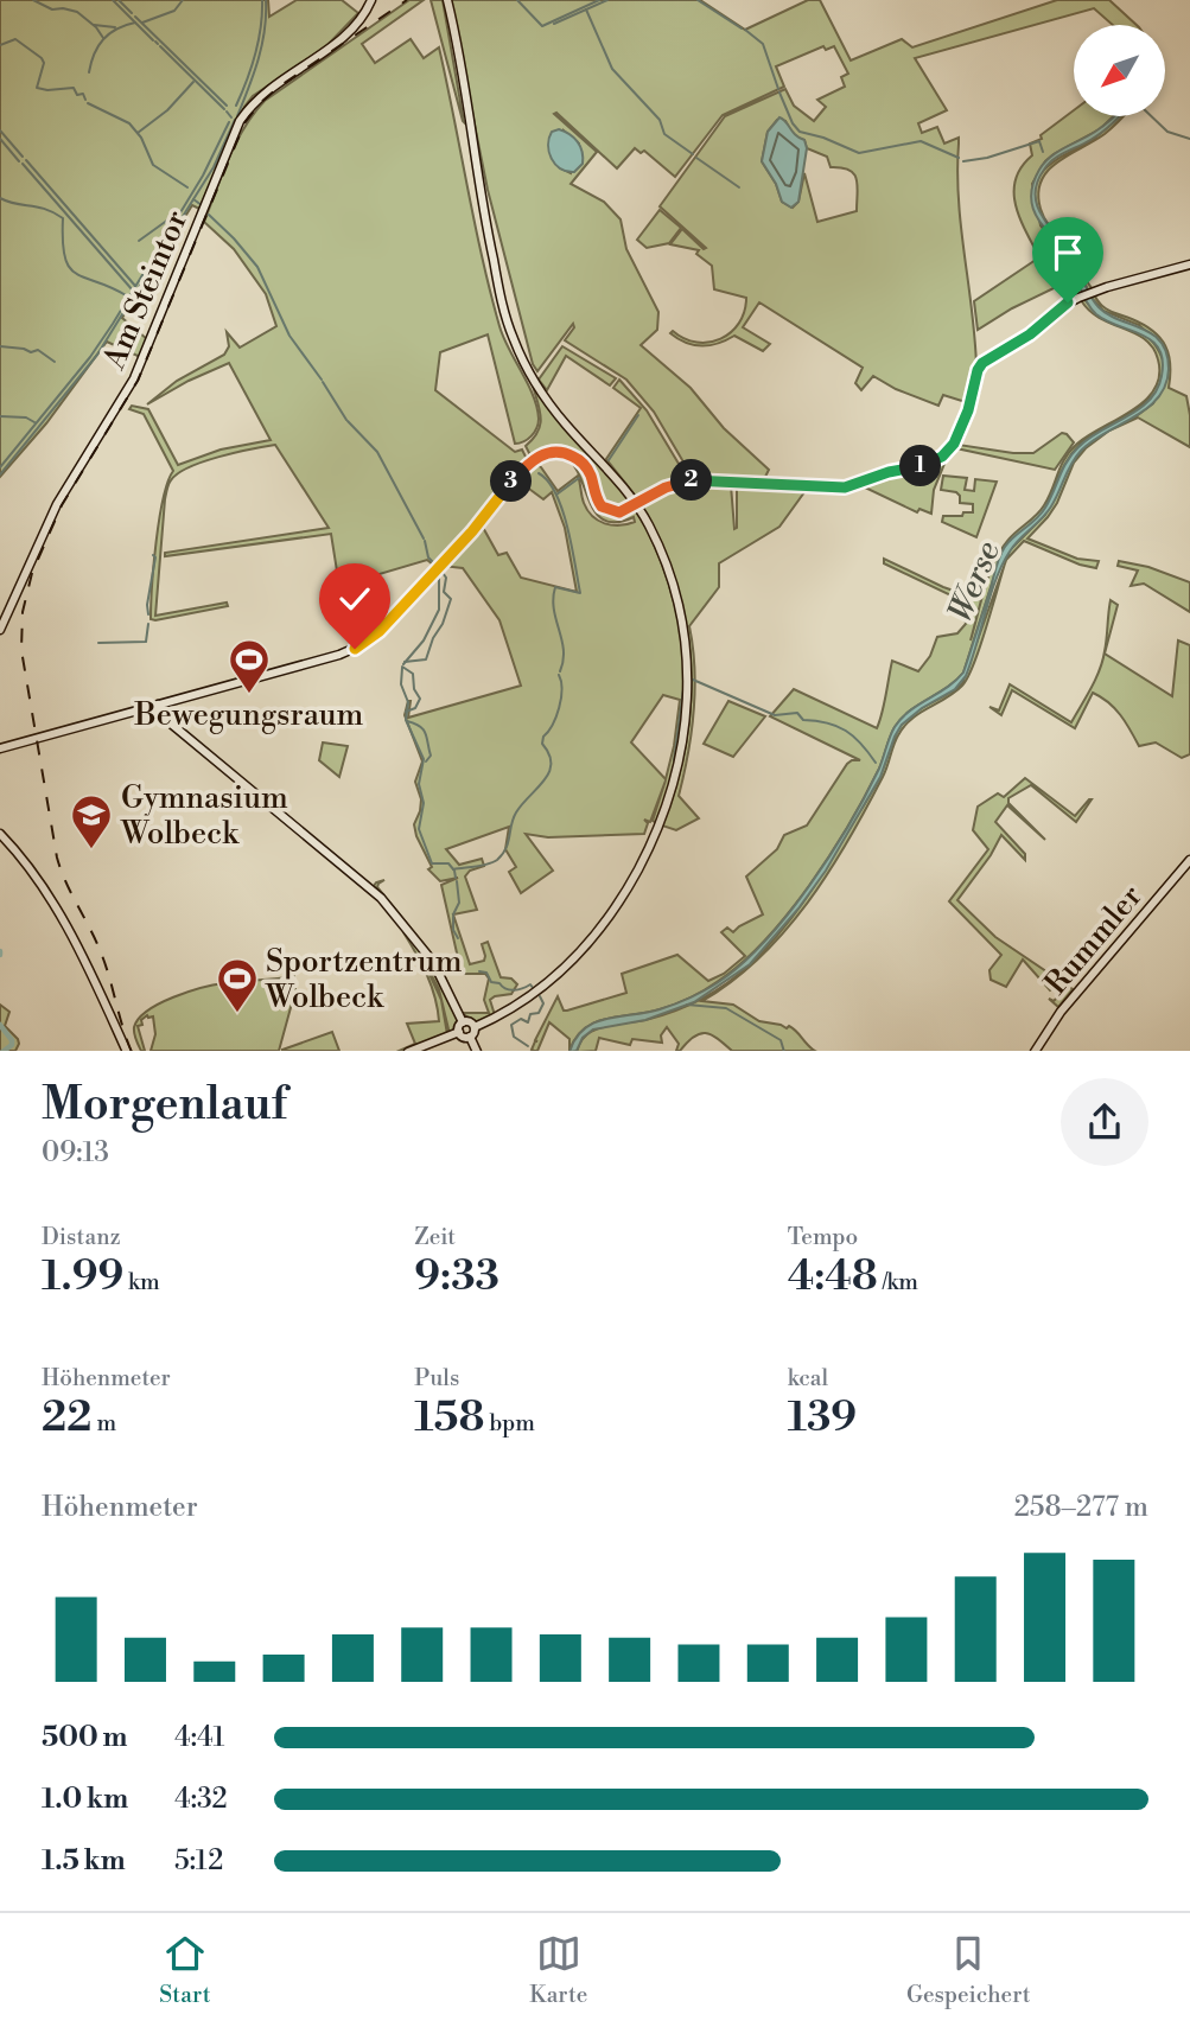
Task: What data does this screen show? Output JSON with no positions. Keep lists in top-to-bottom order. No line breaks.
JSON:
{"streets":{"street":["Am Steintor","Rummler"]},"water":["Werse"],"places":{"sports":["Bewegungsraum","Sportzentrum Wolbeck"],"school or university":["Gymnasium Wolbeck"]},"north":"bottom left","page":{"pins":["1","2","3"],"heading":["Morgenlauf","09:13"],"stats":[["Distanz","1.99 km"],["Zeit","9:33"],["Tempo","4:48 /km"],["Höhenmeter","22 m"],["Puls","158 bpm"],["kcal","139"]],"chart":["Höhenmeter","258–277 m"],"list":[{"name":"500 m","note":"4:41"},{"name":"1.0 km","note":"4:32"},{"name":"1.5 km","note":"5:12"}],"tabs":["Start","Karte","Gespeichert"]}}
